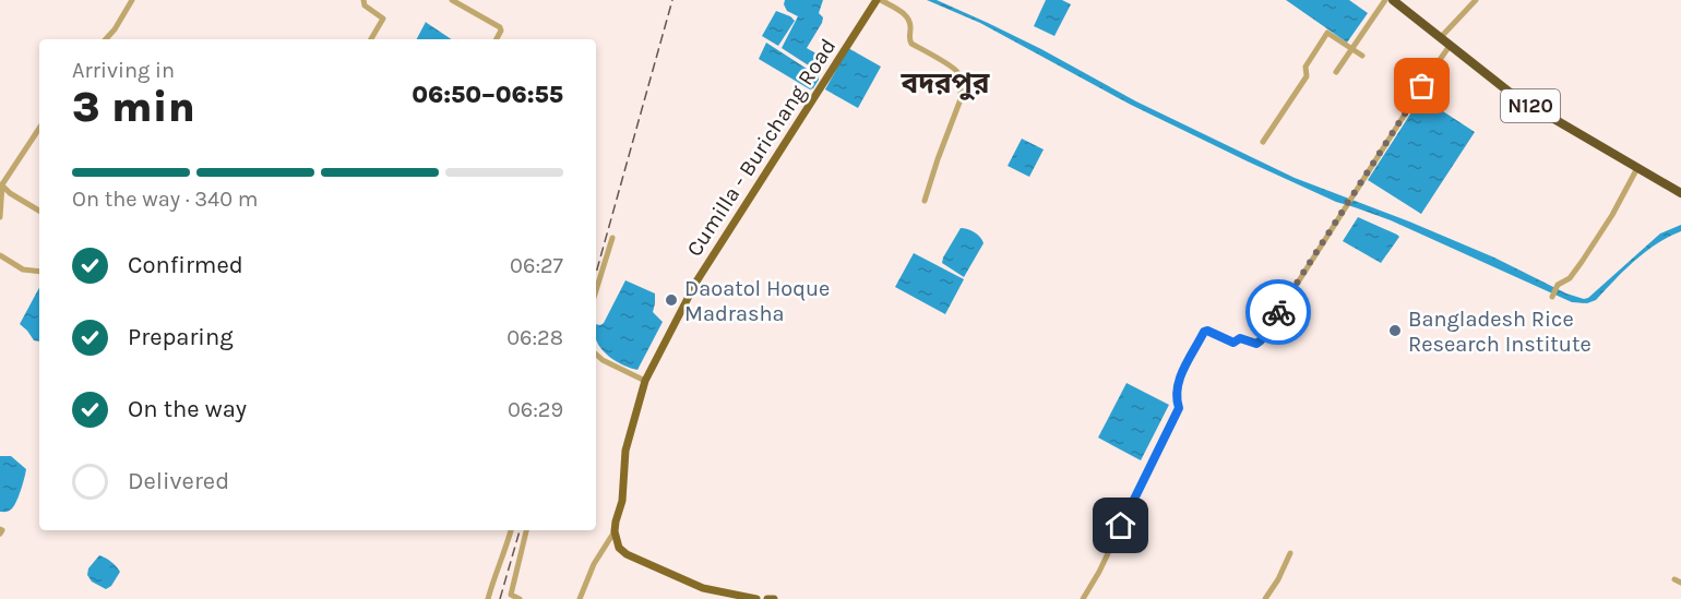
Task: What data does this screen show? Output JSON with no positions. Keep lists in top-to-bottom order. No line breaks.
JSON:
{"streets":{"highway":["N120"],"main road":["Cumilla - Burichang Road"]},"districts":["বদরপুর"],"places":["Daoatol Hoque Madrasha","Bangladesh Rice Research Institute"],"page":{"heading":["3 min","Arriving in","06:50–06:55"],"bar":"On the way · 340 m","list":[["Confirmed","06:27"],["Preparing","06:28"],["On the way","06:29"],"Delivered"]}}
